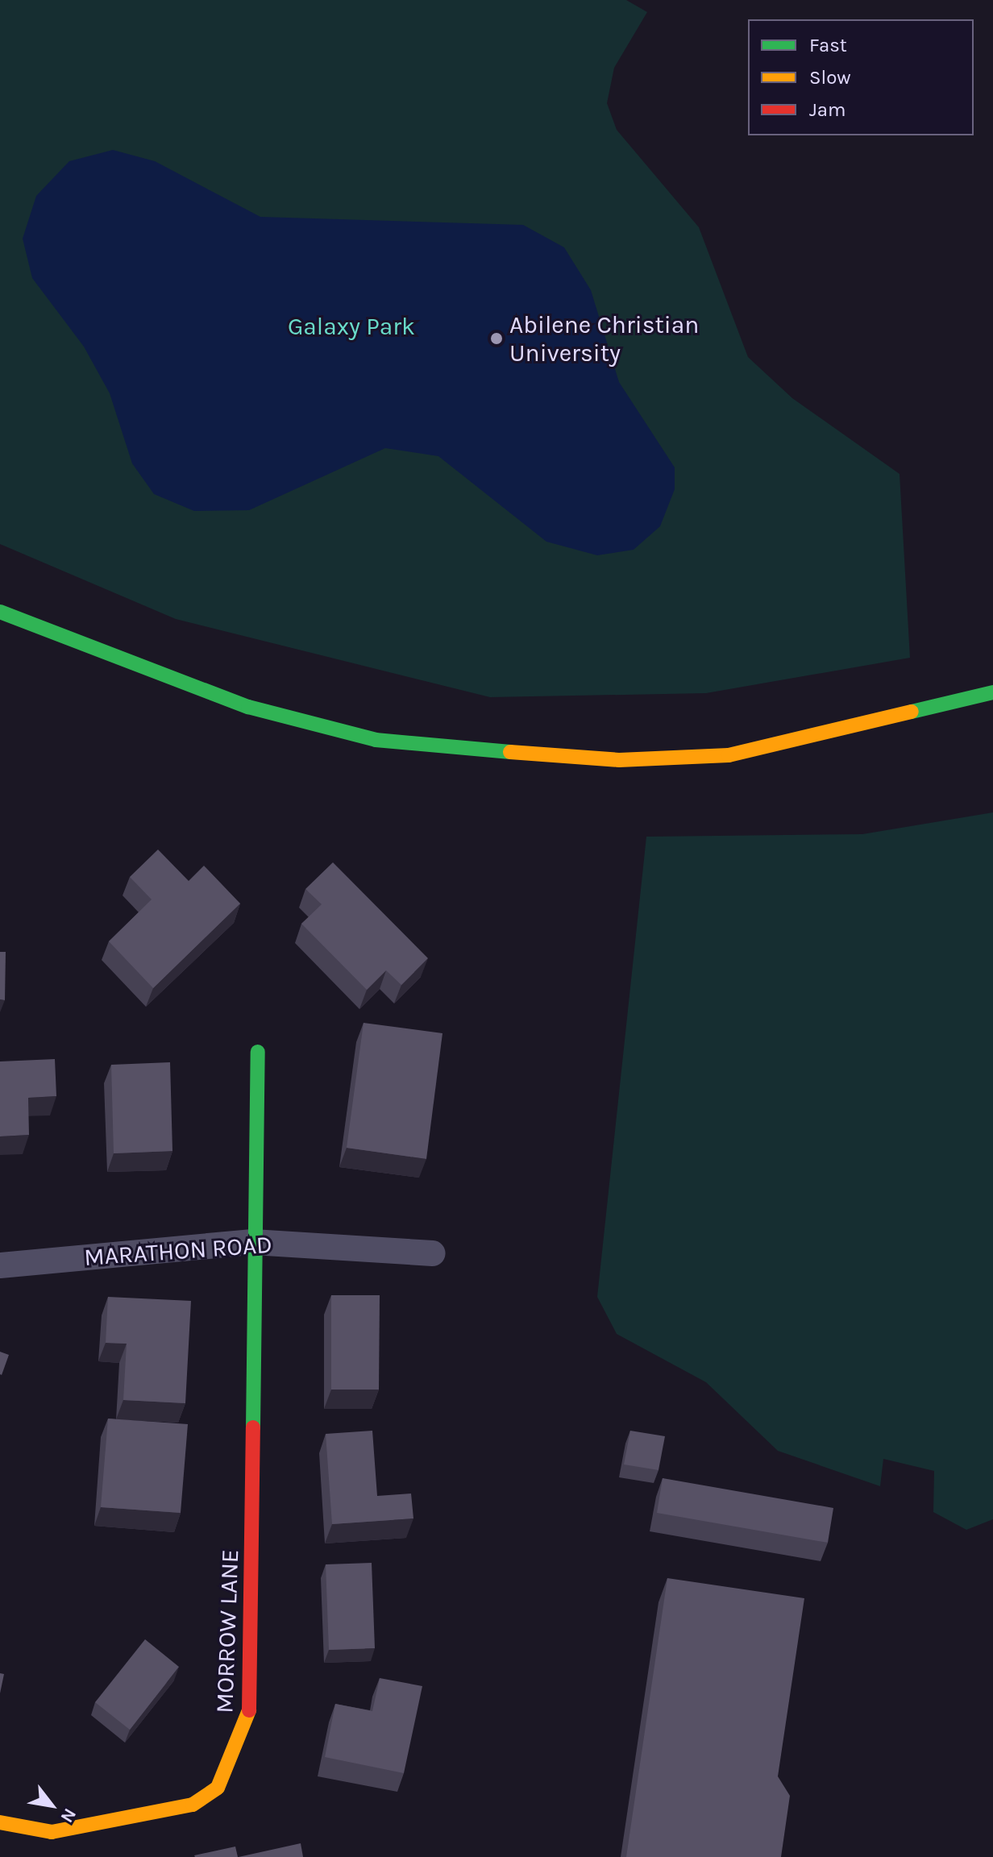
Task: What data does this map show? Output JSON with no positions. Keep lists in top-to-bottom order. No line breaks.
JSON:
{"streets":{"main road":["MORROW LANE"],"street":["MARATHON ROAD"]},"crossings":[["MARATHON ROAD","MORROW LANE"]],"parks":["Galaxy Park"],"places":["Abilene Christian University"],"legend":["Fast","Slow","Jam"],"north":"bottom right"}
